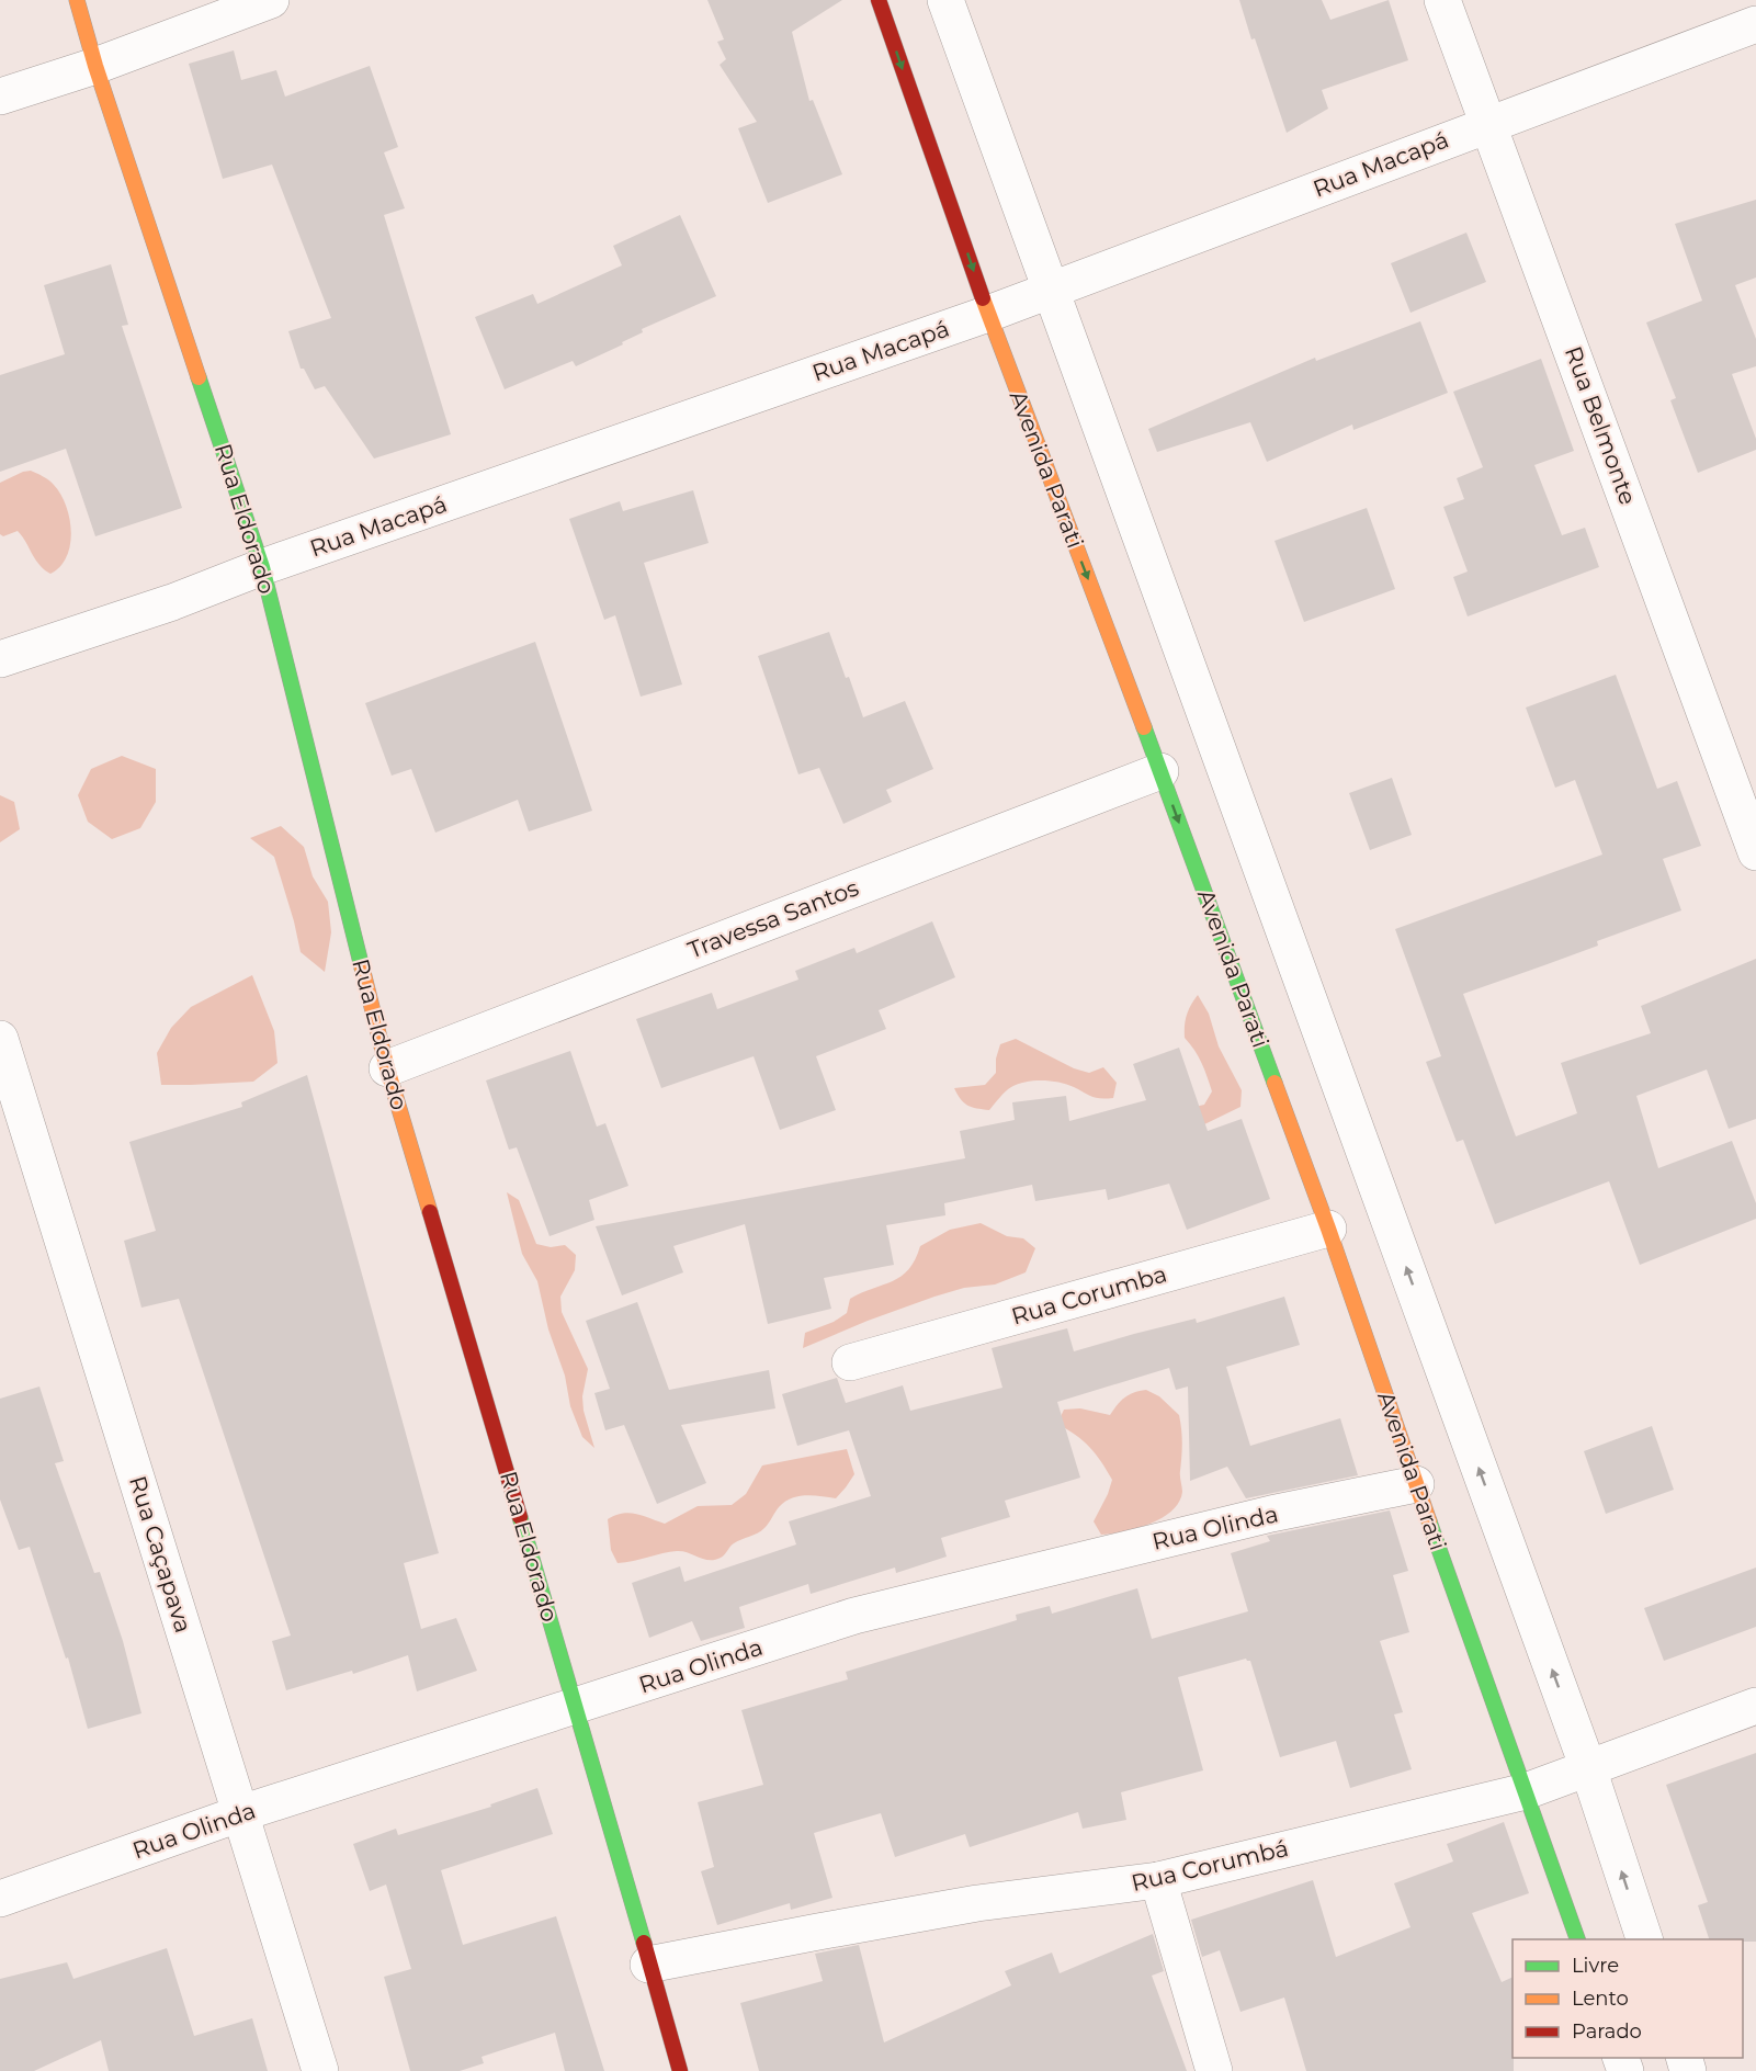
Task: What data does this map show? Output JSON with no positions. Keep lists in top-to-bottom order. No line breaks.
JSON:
{"streets":{"street":["Rua Macapá","Rua Belmonte","Avenida Parati","Rua Eldorado","Travessa Santos","Rua Corumba","Rua Olinda","Rua Caçapava","Rua Corumbá"]},"crossings":[["Rua Macapá","Rua Belmonte"],["Rua Macapá","Avenida Parati"],["Rua Macapá","Rua Eldorado"],["Avenida Parati","Travessa Santos"],["Avenida Parati","Rua Corumba"],["Avenida Parati","Rua Olinda"],["Avenida Parati","Rua Corumbá"],["Rua Eldorado","Travessa Santos"],["Rua Eldorado","Rua Olinda"],["Rua Eldorado","Rua Corumbá"],["Rua Olinda","Rua Caçapava"]],"legend":["Livre","Lento","Parado"]}
